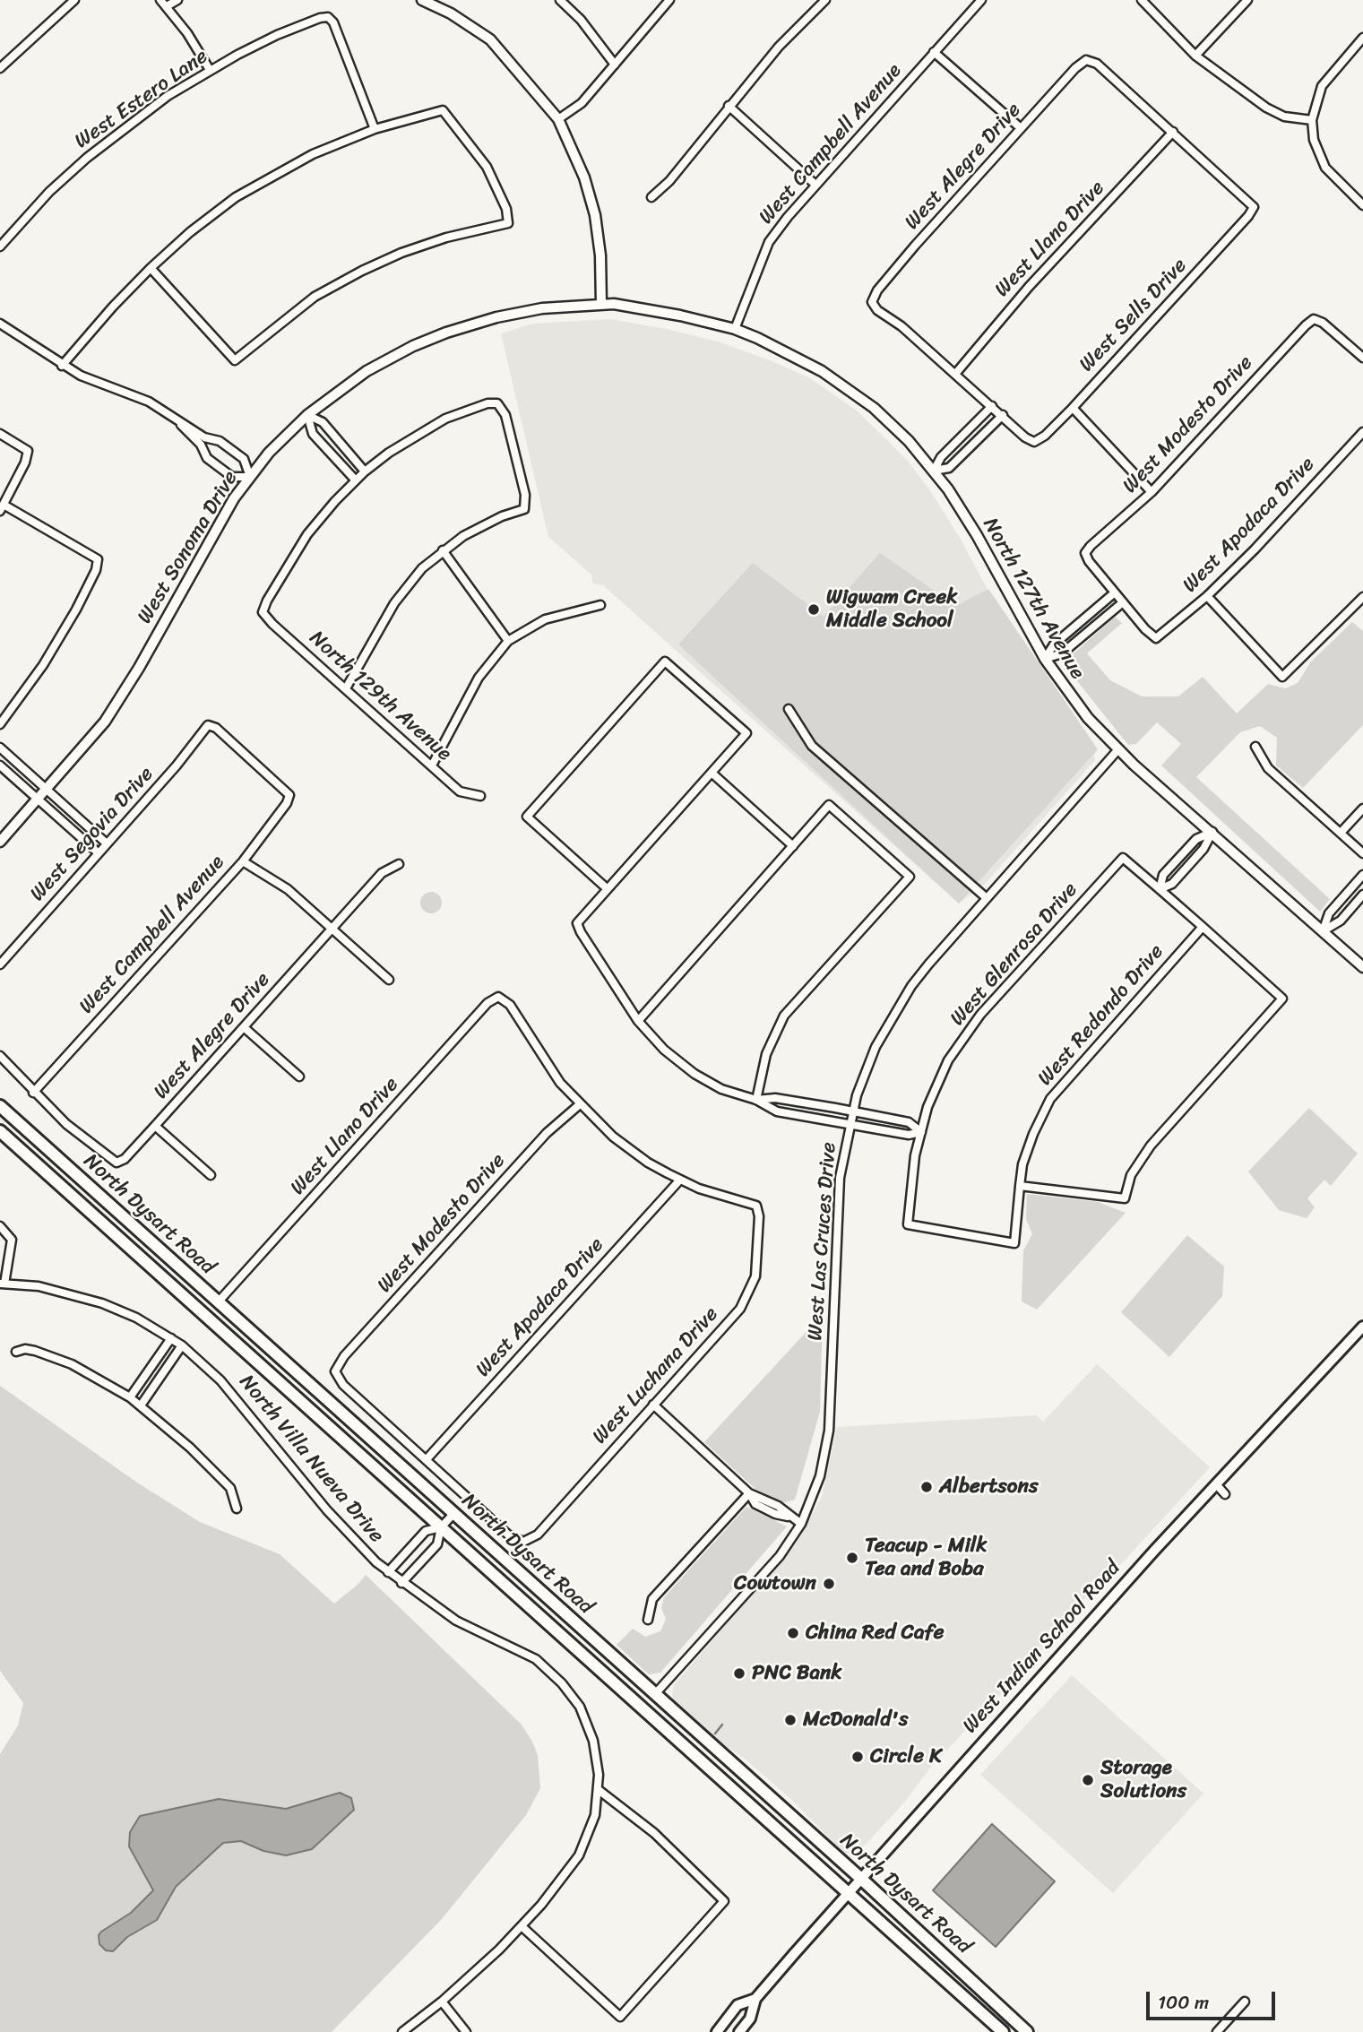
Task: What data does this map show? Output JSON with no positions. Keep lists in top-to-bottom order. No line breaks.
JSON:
{"streets":{"main road":["North Dysart Road","West Indian School Road"],"street":["West Estero Lane","West Campbell Avenue","West Alegre Drive","West Llano Drive","West Sells Drive","West Modesto Drive","West Apodaca Drive","West Sonoma Drive","North 127th Avenue","North 129th Avenue","West Segovia Drive","West Glenrosa Drive","West Redondo Drive","West Las Cruces Drive","West Luchana Drive","North Villa Nueva Drive"]},"crossings":[["West Campbell Avenue","West Alegre Drive"],["West Campbell Avenue","North 127th Avenue"],["West Campbell Avenue","West Segovia Drive"],["West Alegre Drive","West Llano Drive"],["West Alegre Drive","West Sells Drive"],["West Llano Drive","West Sells Drive"],["West Llano Drive","West Modesto Drive"],["West Llano Drive","North Dysart Road"],["West Modesto Drive","West Apodaca Drive"],["West Modesto Drive","West Luchana Drive"],["West Apodaca Drive","West Luchana Drive"],["West Sonoma Drive","North 127th Avenue"],["North 127th Avenue","West Las Cruces Drive"],["West Glenrosa Drive","West Redondo Drive"],["North Dysart Road","West Las Cruces Drive"],["North Dysart Road","West Indian School Road"]],"places":["Wigwam Creek Middle School","Albertsons","Teacup - Milk Tea and Boba","Cowtown","China Red Cafe","PNC Bank","McDonald's","Circle K","Storage Solutions"],"scale_bar":"100 m"}
